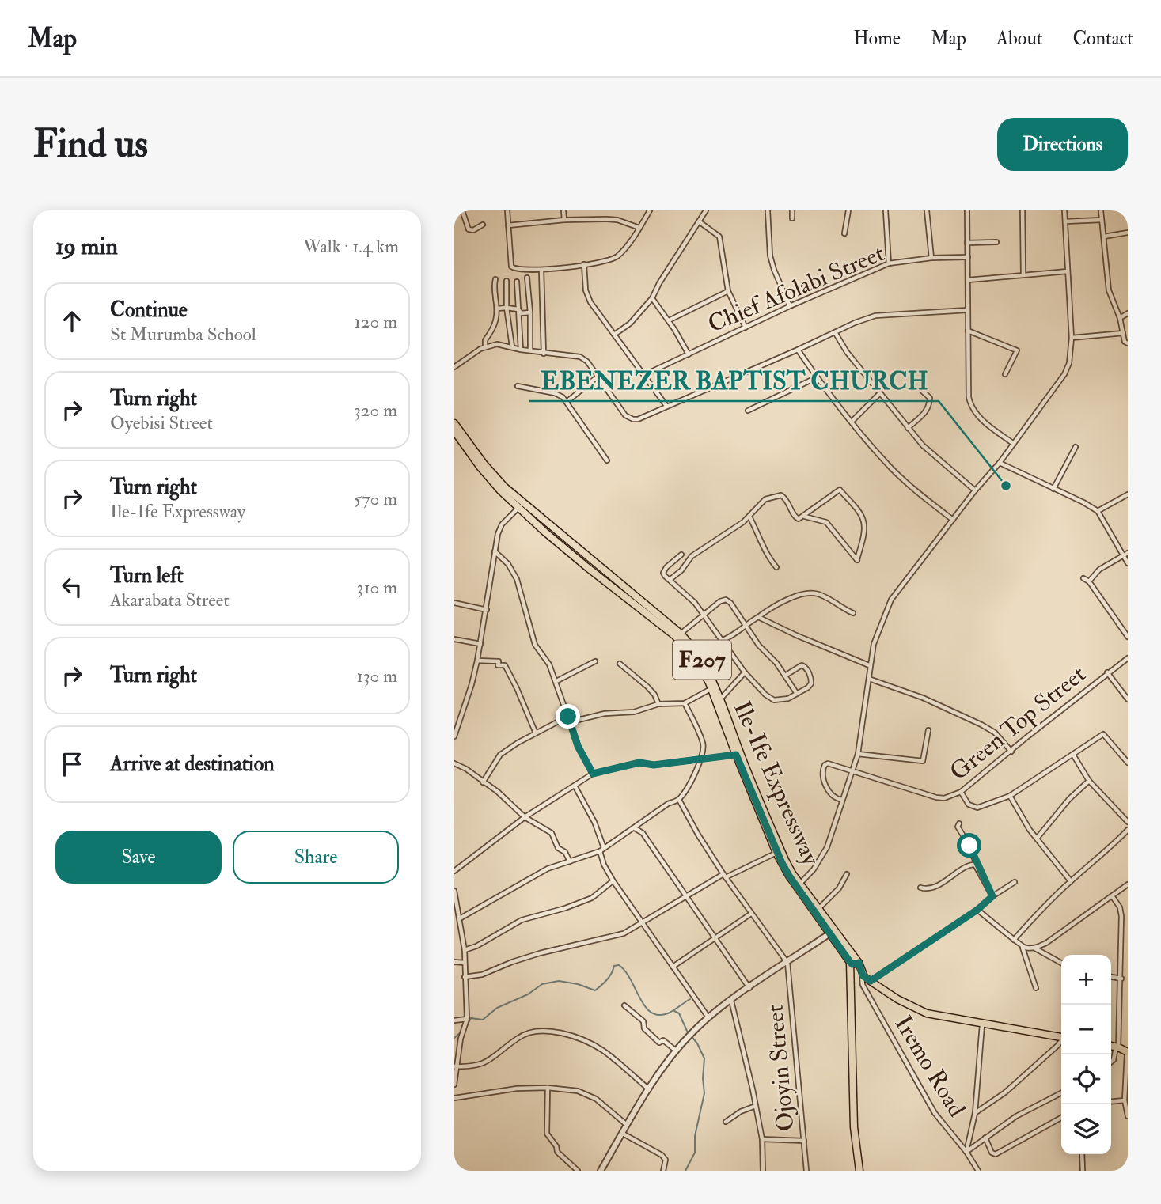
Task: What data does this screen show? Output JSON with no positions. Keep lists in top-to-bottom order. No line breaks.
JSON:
{"streets":{"main road":["F207","Ile-Ife Expressway"],"street":["Chief Afolabi Street","Green Top Street","Iremo Road","Ojoyin Street"]},"crossings":[["Ile-Ife Expressway","Iremo Road"]],"places":["EBENEZER BAPTIST CHURCH"],"page":{"header":"Map","nav":["Home","Map","About","Contact"],"buttons":["Directions",["Save","Share"]],"title":"Find us","heading":["19 min","Walk · 1.4 km"],"list":[["Continue","St Murumba School","120 m"],["Turn right","Oyebisi Street","320 m"],["Turn right","Ile-Ife Expressway","570 m"],["Turn left","Akarabata Street","310 m"],["Turn right","130 m"],"Arrive at destination"],"map_buttons":["+","−"]}}
